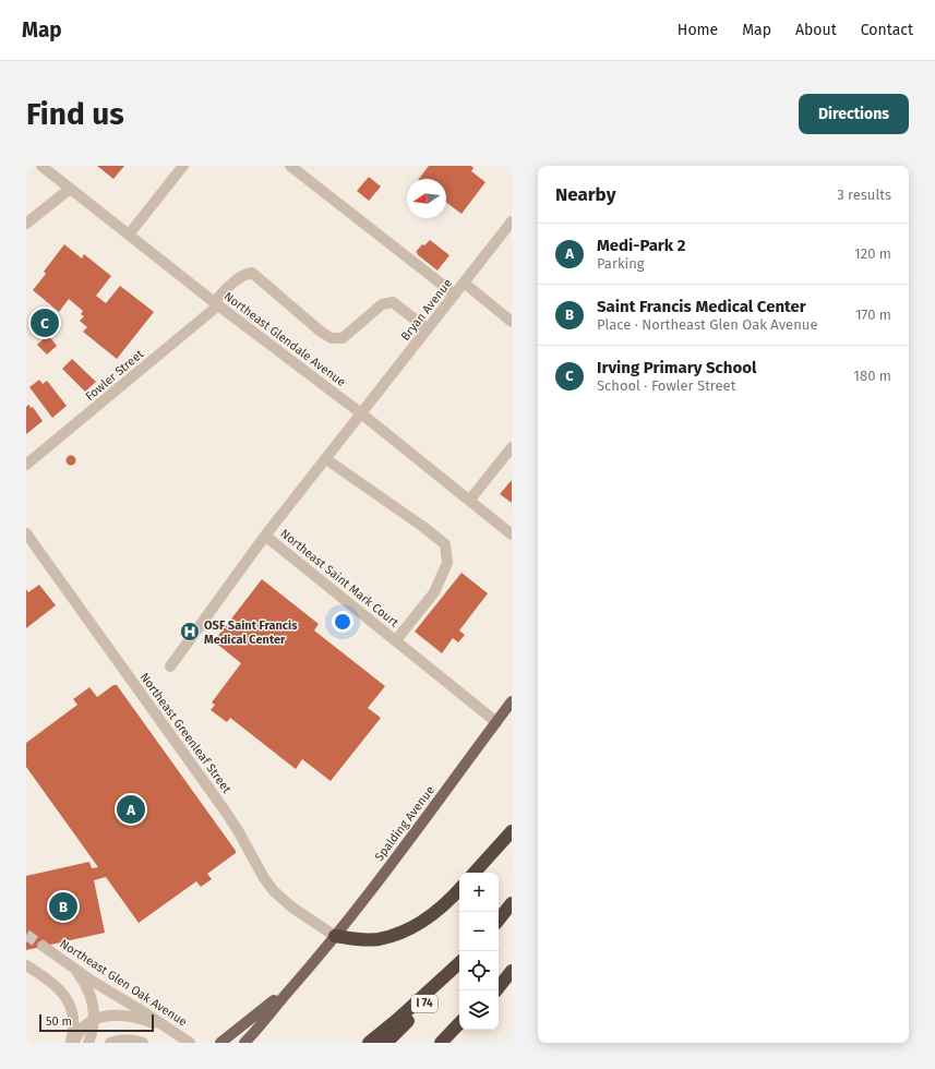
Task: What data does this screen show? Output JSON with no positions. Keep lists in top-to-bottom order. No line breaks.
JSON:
{"streets":{"highway":["I 74"],"main road":["Spalding Avenue"],"street":["Bryan Avenue","Northeast Glendale Avenue","Fowler Street","Northeast Saint Mark Court","Northeast Greenleaf Street","Northeast Glen Oak Avenue"]},"crossings":[["Bryan Avenue","Northeast Glendale Avenue"],["Bryan Avenue","Fowler Street"],["Bryan Avenue","Northeast Saint Mark Court"],["Northeast Glendale Avenue","Fowler Street"],["Northeast Glendale Avenue","Northeast Saint Mark Court"],["Northeast Saint Mark Court","Spalding Avenue"],["Northeast Greenleaf Street","Spalding Avenue"]],"places":{"hospital":["OSF Saint Francis Medical Center"]},"scale_bar":"50 m","north":"left","page":{"header":"Map","nav":["Home","Map","About","Contact"],"buttons":"Directions","title":"Find us","heading":["Nearby","3 results"],"list":[{"mark":"A","name":"Medi-Park 2","note":"Parking","value":"120 m"},{"mark":"B","name":"Saint Francis Medical Center","note":"Place · Northeast Glen Oak Avenue","value":"170 m"},{"mark":"C","name":"Irving Primary School","note":"School · Fowler Street","value":"180 m"}],"pins":["C","A","B"],"map_buttons":["+","−"],"scale":"50 m"}}
